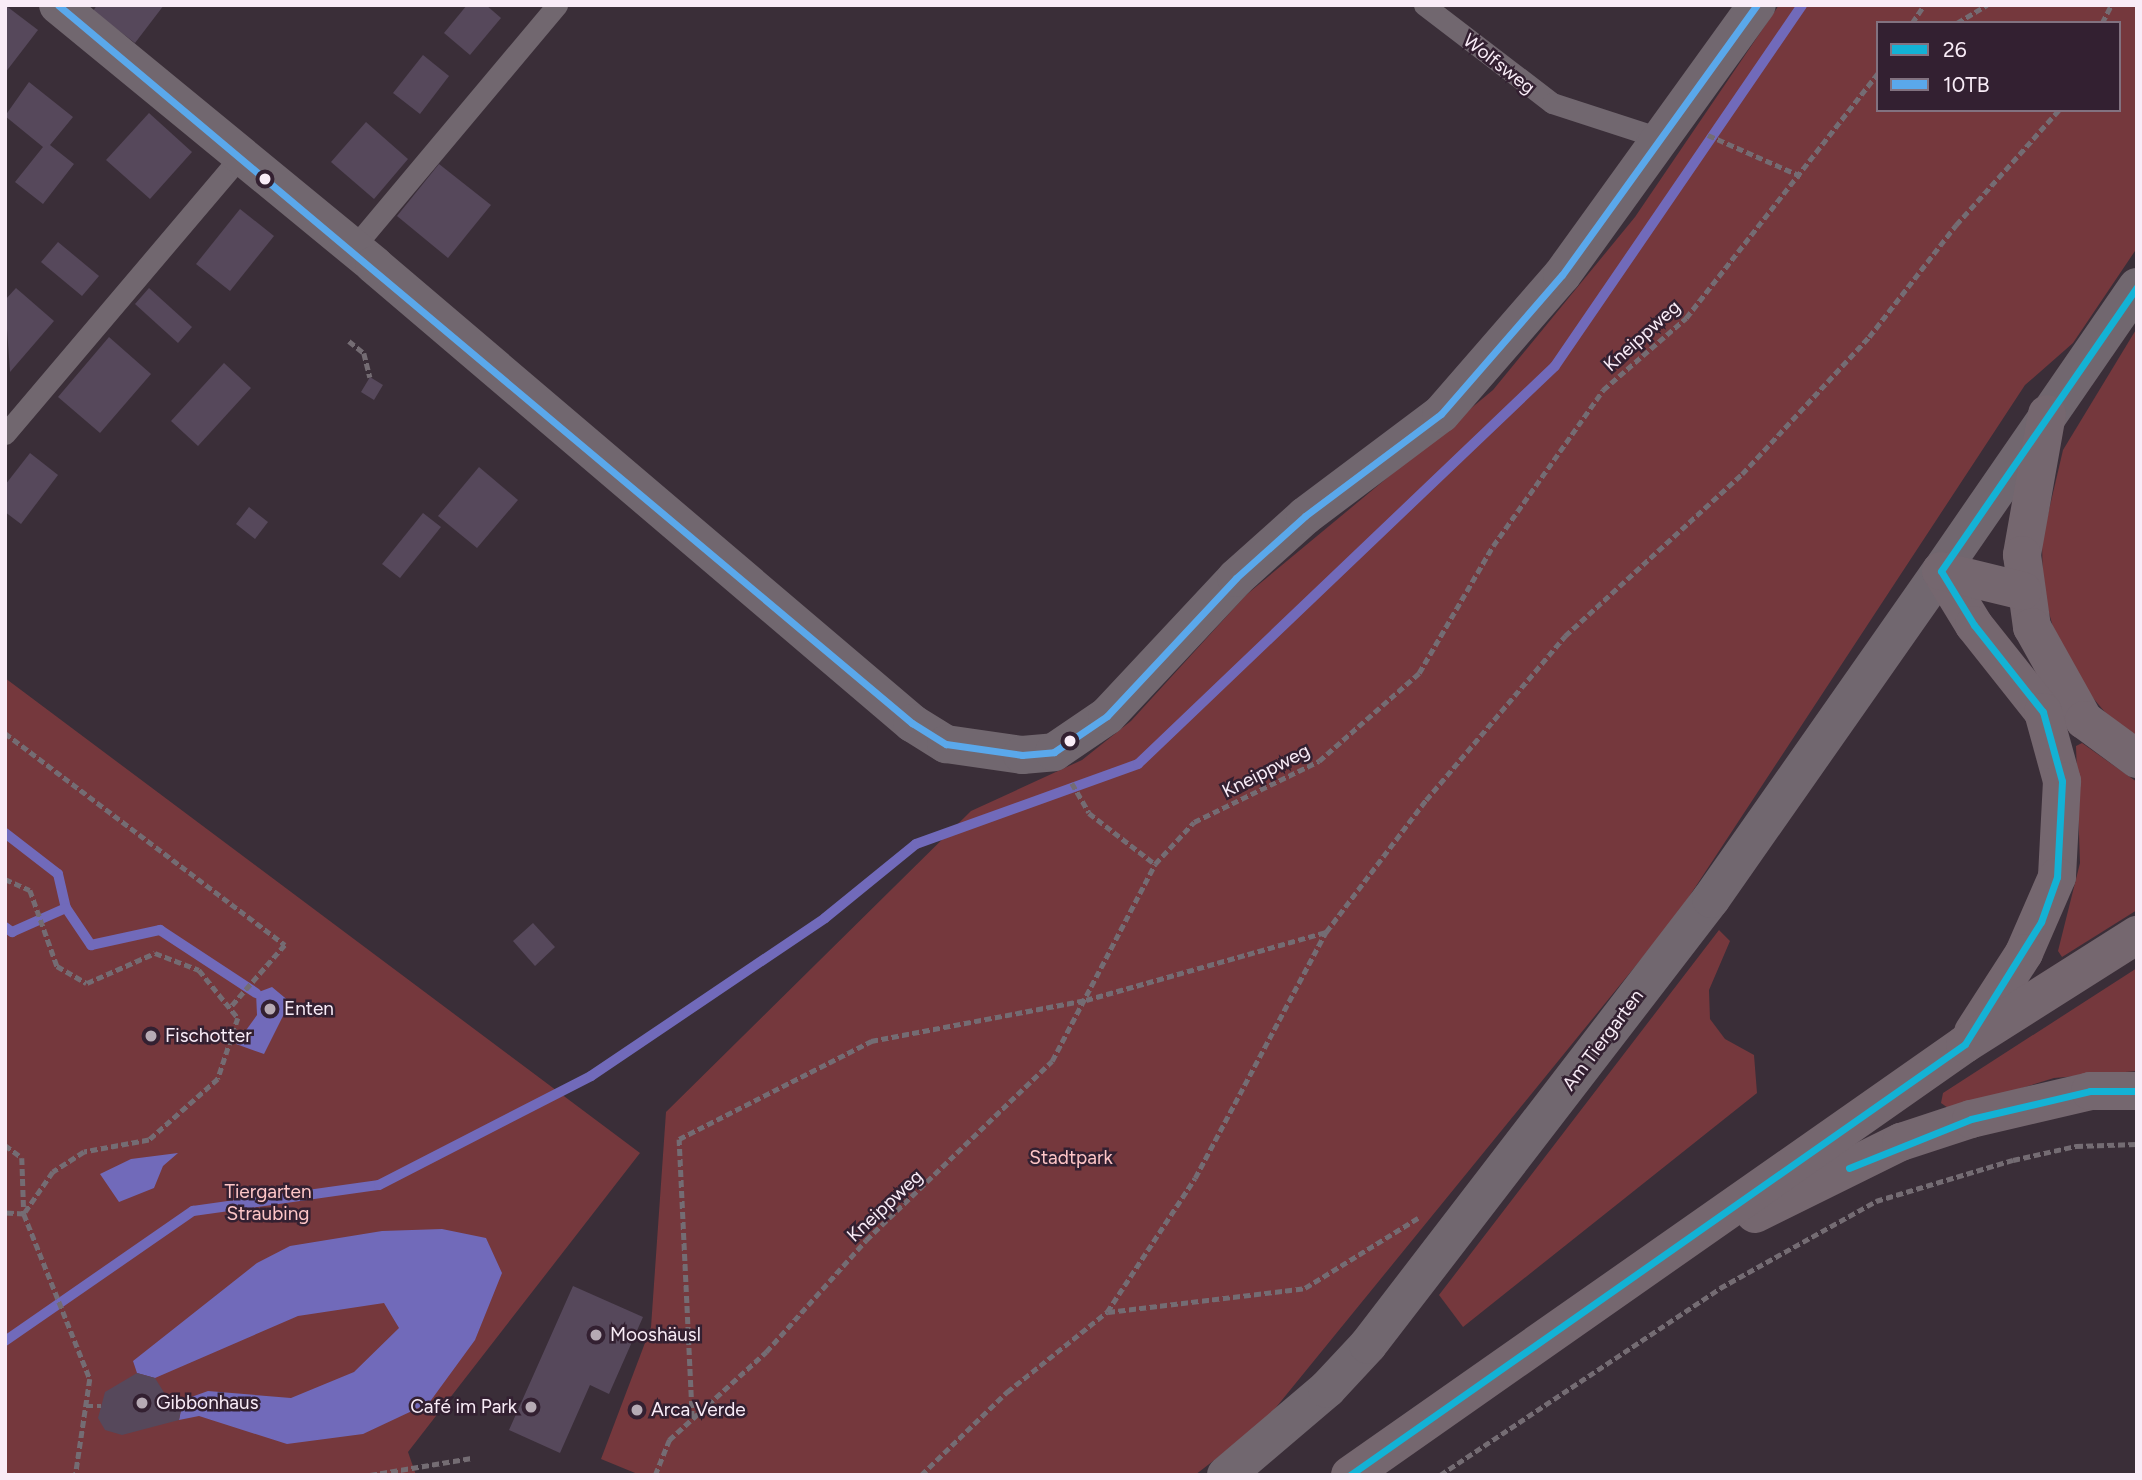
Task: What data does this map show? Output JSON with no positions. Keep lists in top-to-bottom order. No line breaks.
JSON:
{"streets":{"street":["Am Tiergarten"],"lane":["Wolfsweg"],"path":["Kneippweg"]},"parks":["Stadtpark","Tiergarten Straubing"],"places":["Enten","Fischotter","Mooshäusl","Gibbonhaus","Café im Park","Arca Verde"],"lines":["transit line 10TB","transit line 26"],"legend":["26","10TB"]}
